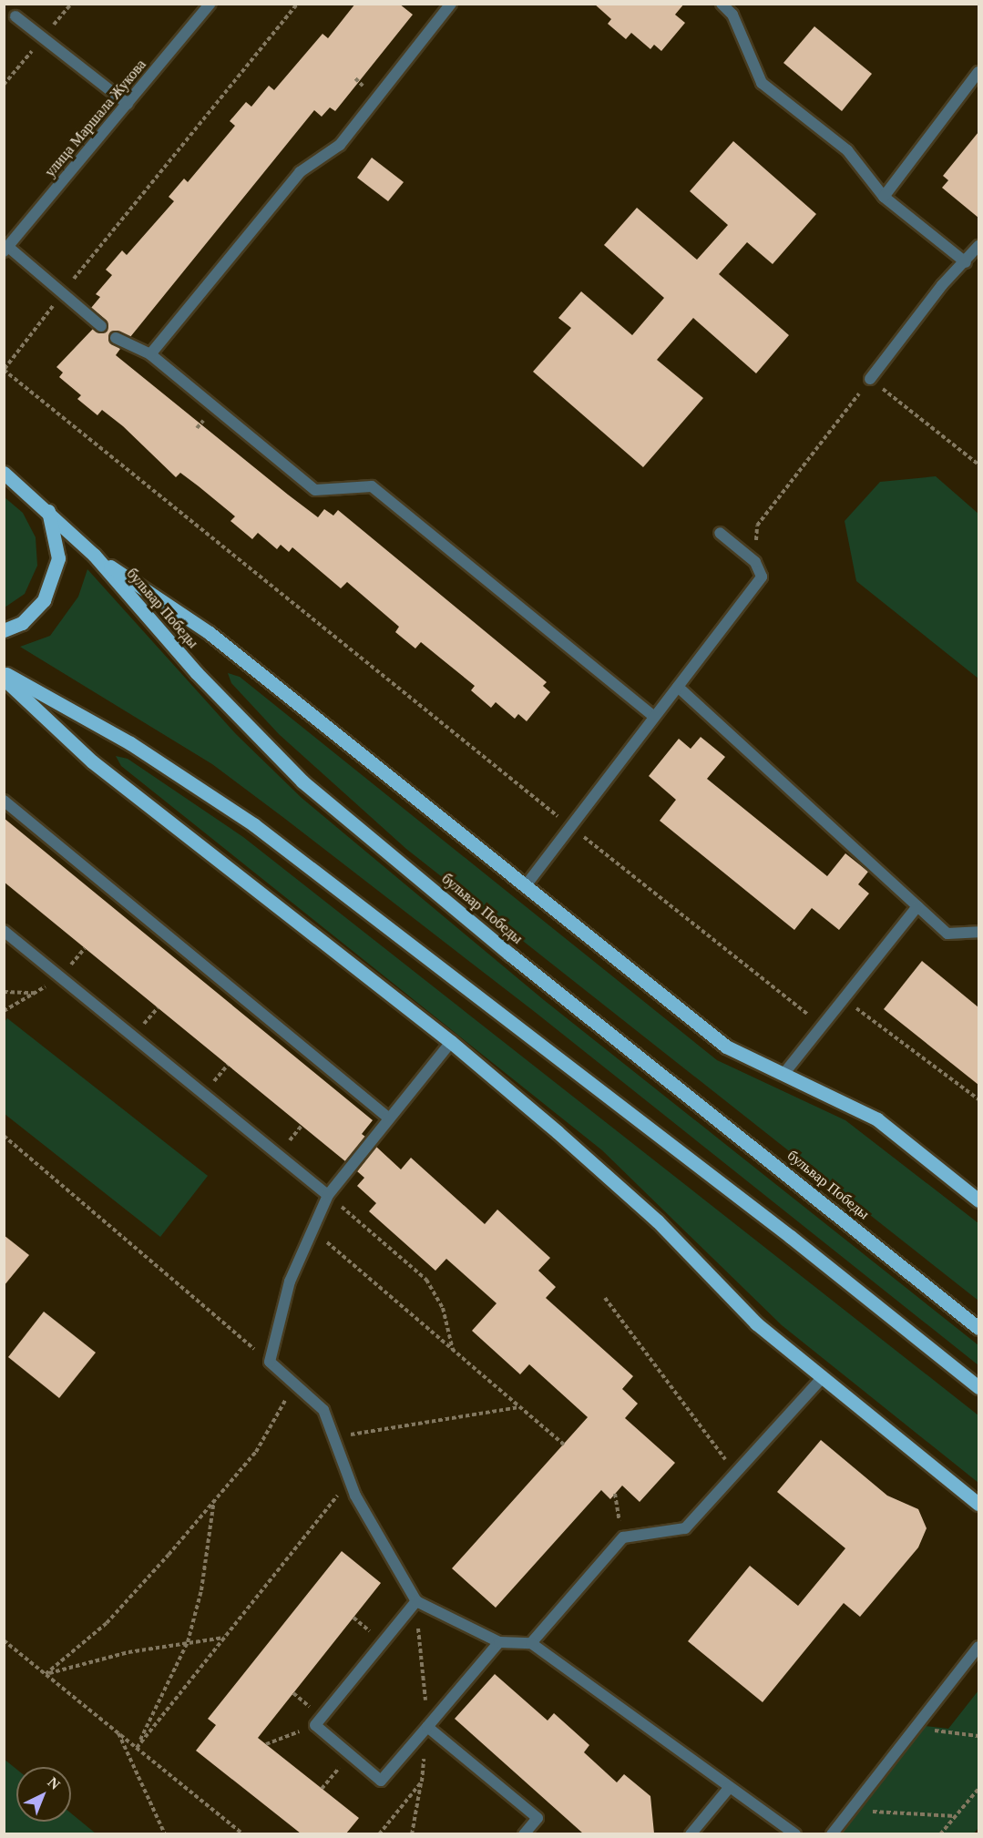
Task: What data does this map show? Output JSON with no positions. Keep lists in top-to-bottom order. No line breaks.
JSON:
{"streets":{"main road":["бульвар Победы"],"street":["улица Маршала Жукова"]},"north":"top right"}
